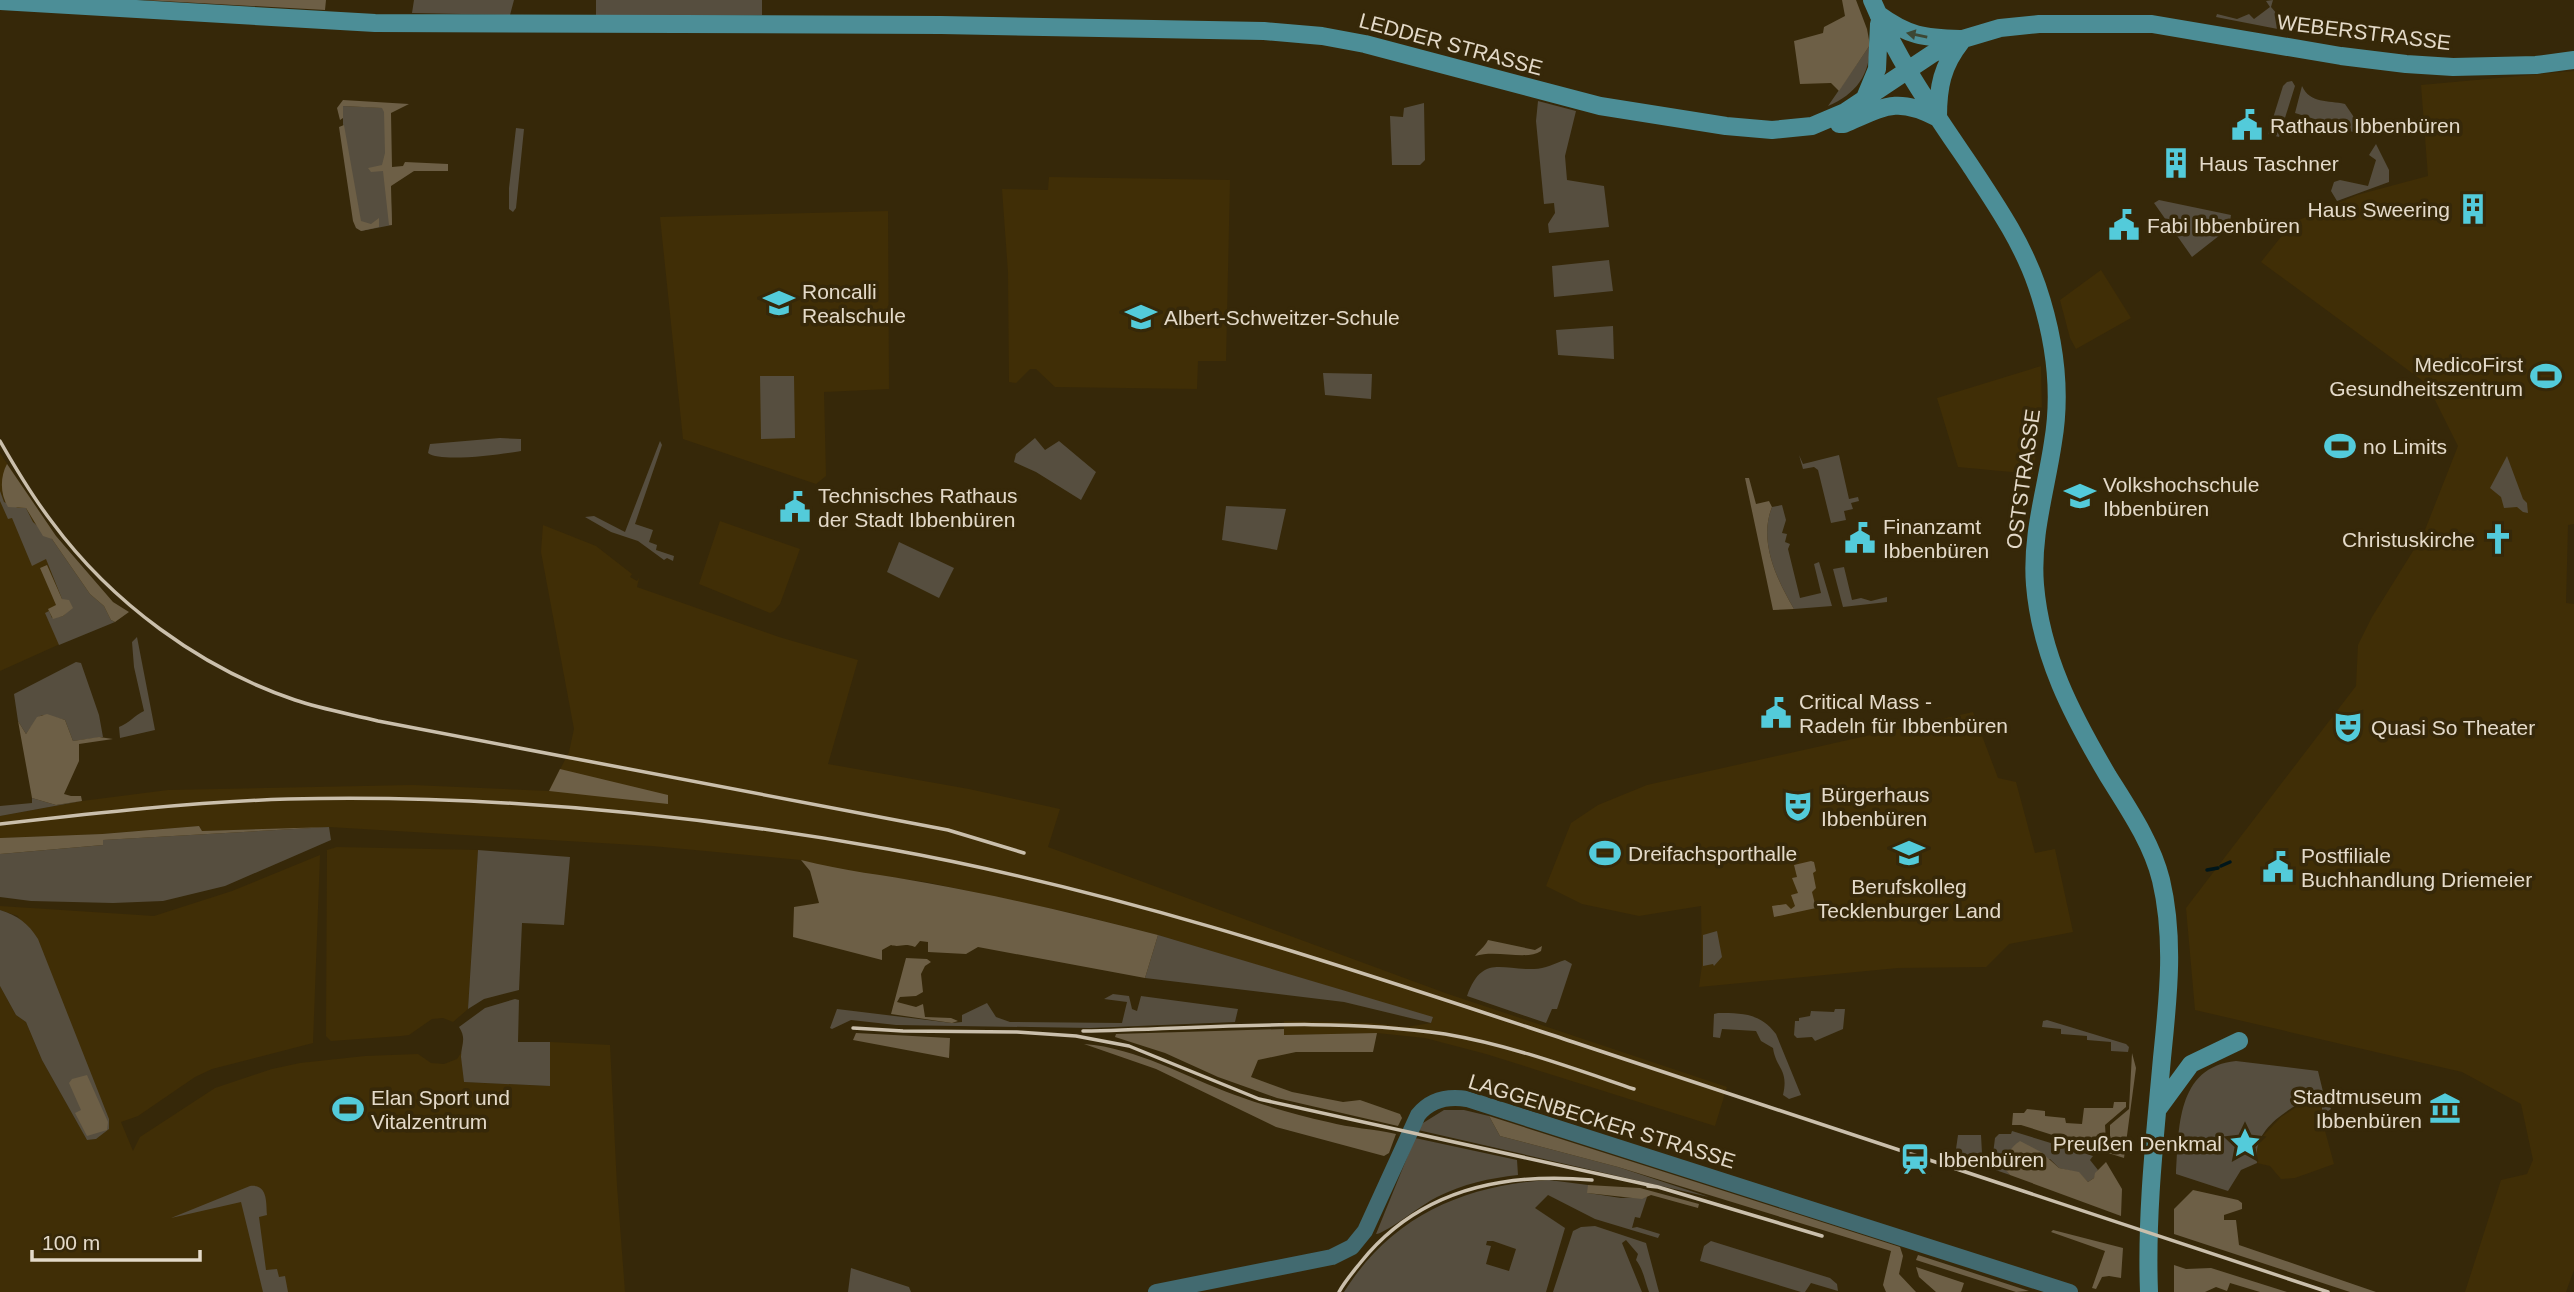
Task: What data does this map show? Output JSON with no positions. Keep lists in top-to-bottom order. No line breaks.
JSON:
{"streets":{"main road":["WEBERSTRASSE","LEDDER STRASSE","OSTSTRASSE"],"street":["LAGGENBECKER STRASSE"]},"crossings":[["WEBERSTRASSE","LEDDER STRASSE"],["WEBERSTRASSE","OSTSTRASSE"],["LEDDER STRASSE","OSTSTRASSE"]],"places":{"public building":["Rathaus Ibbenbüren","Fabi Ibbenbüren","Technisches Rathaus der Stadt Ibbenbüren","Finanzamt Ibbenbüren","Critical Mass - Radeln für Ibbenbüren","Postfiliale Buchhandlung Driemeier"],"building":["Haus Taschner","Haus Sweering"],"school or university":["Roncalli Realschule","Albert-Schweitzer-Schule","Volkshochschule Ibbenbüren","Berufskolleg Tecklenburger Land"],"sports":["MedicoFirst Gesundheitszentrum","no Limits","Dreifachsporthalle","Elan Sport und Vitalzentrum"],"church":["Christuskirche"],"theatre":["Quasi So Theater","Bürgerhaus Ibbenbüren"],"museum":["Stadtmuseum Ibbenbüren"],"place":["Preußen Denkmal"],"station":["Ibbenbüren"]},"scale_bar":"100 m"}
